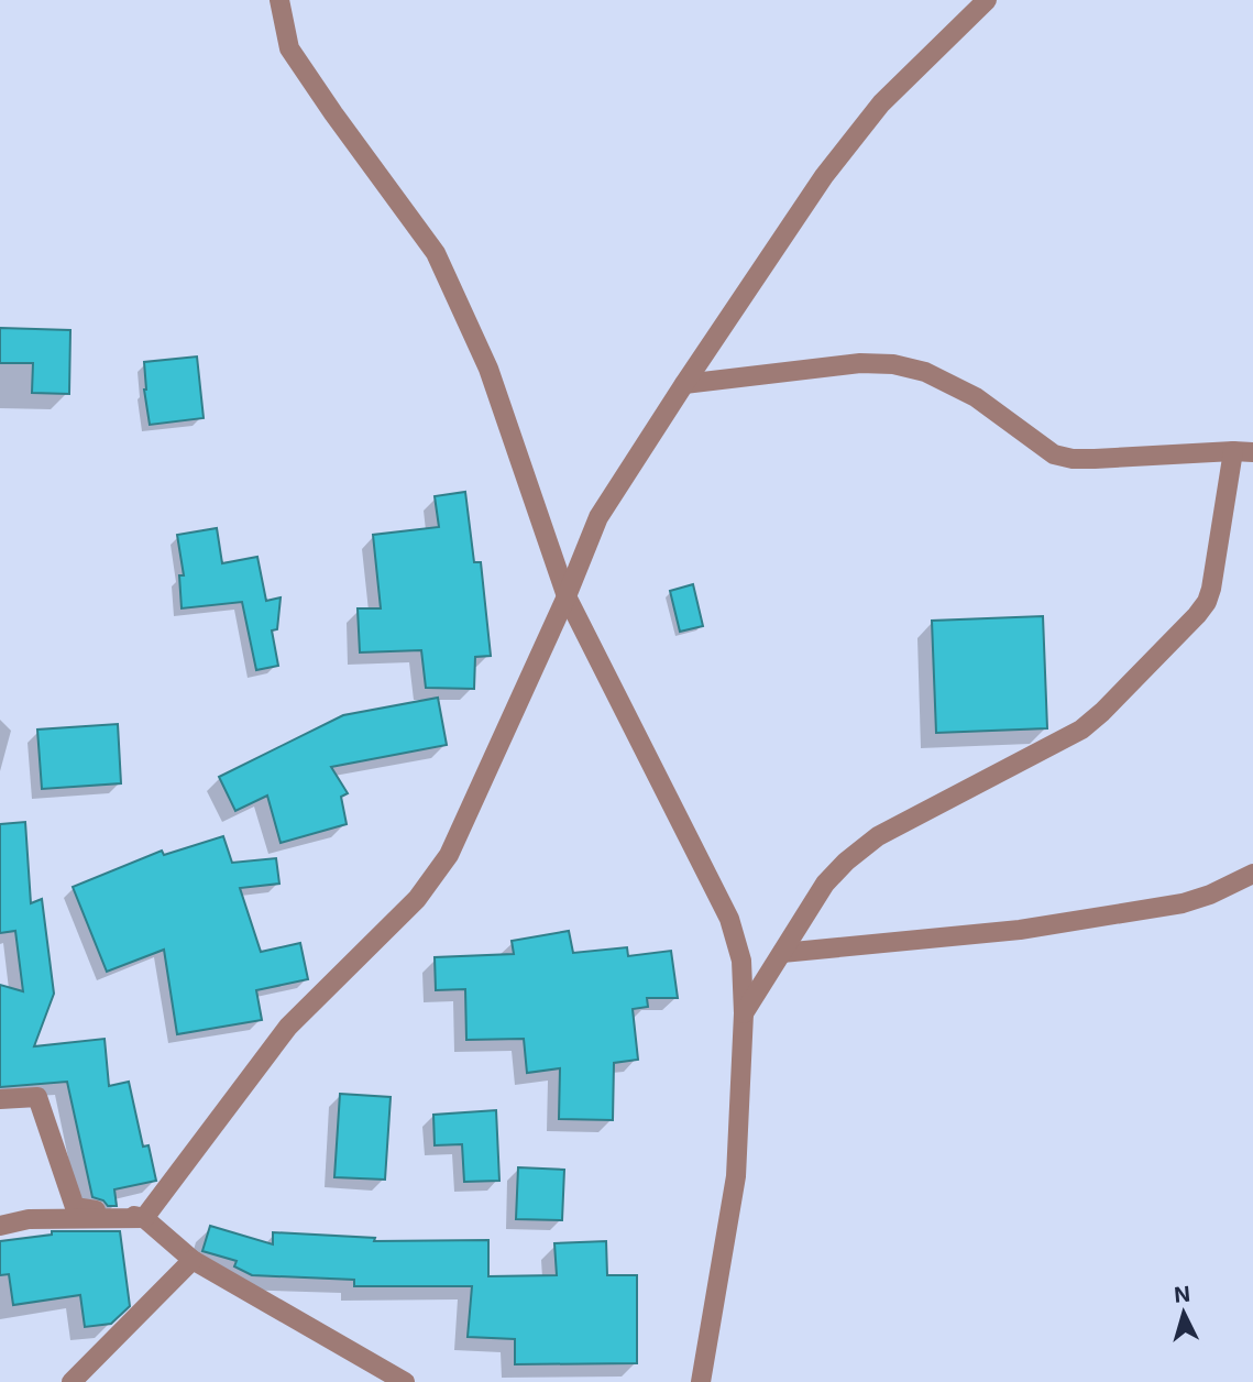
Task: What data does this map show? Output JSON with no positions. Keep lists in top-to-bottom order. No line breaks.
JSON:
{"north":"top"}
